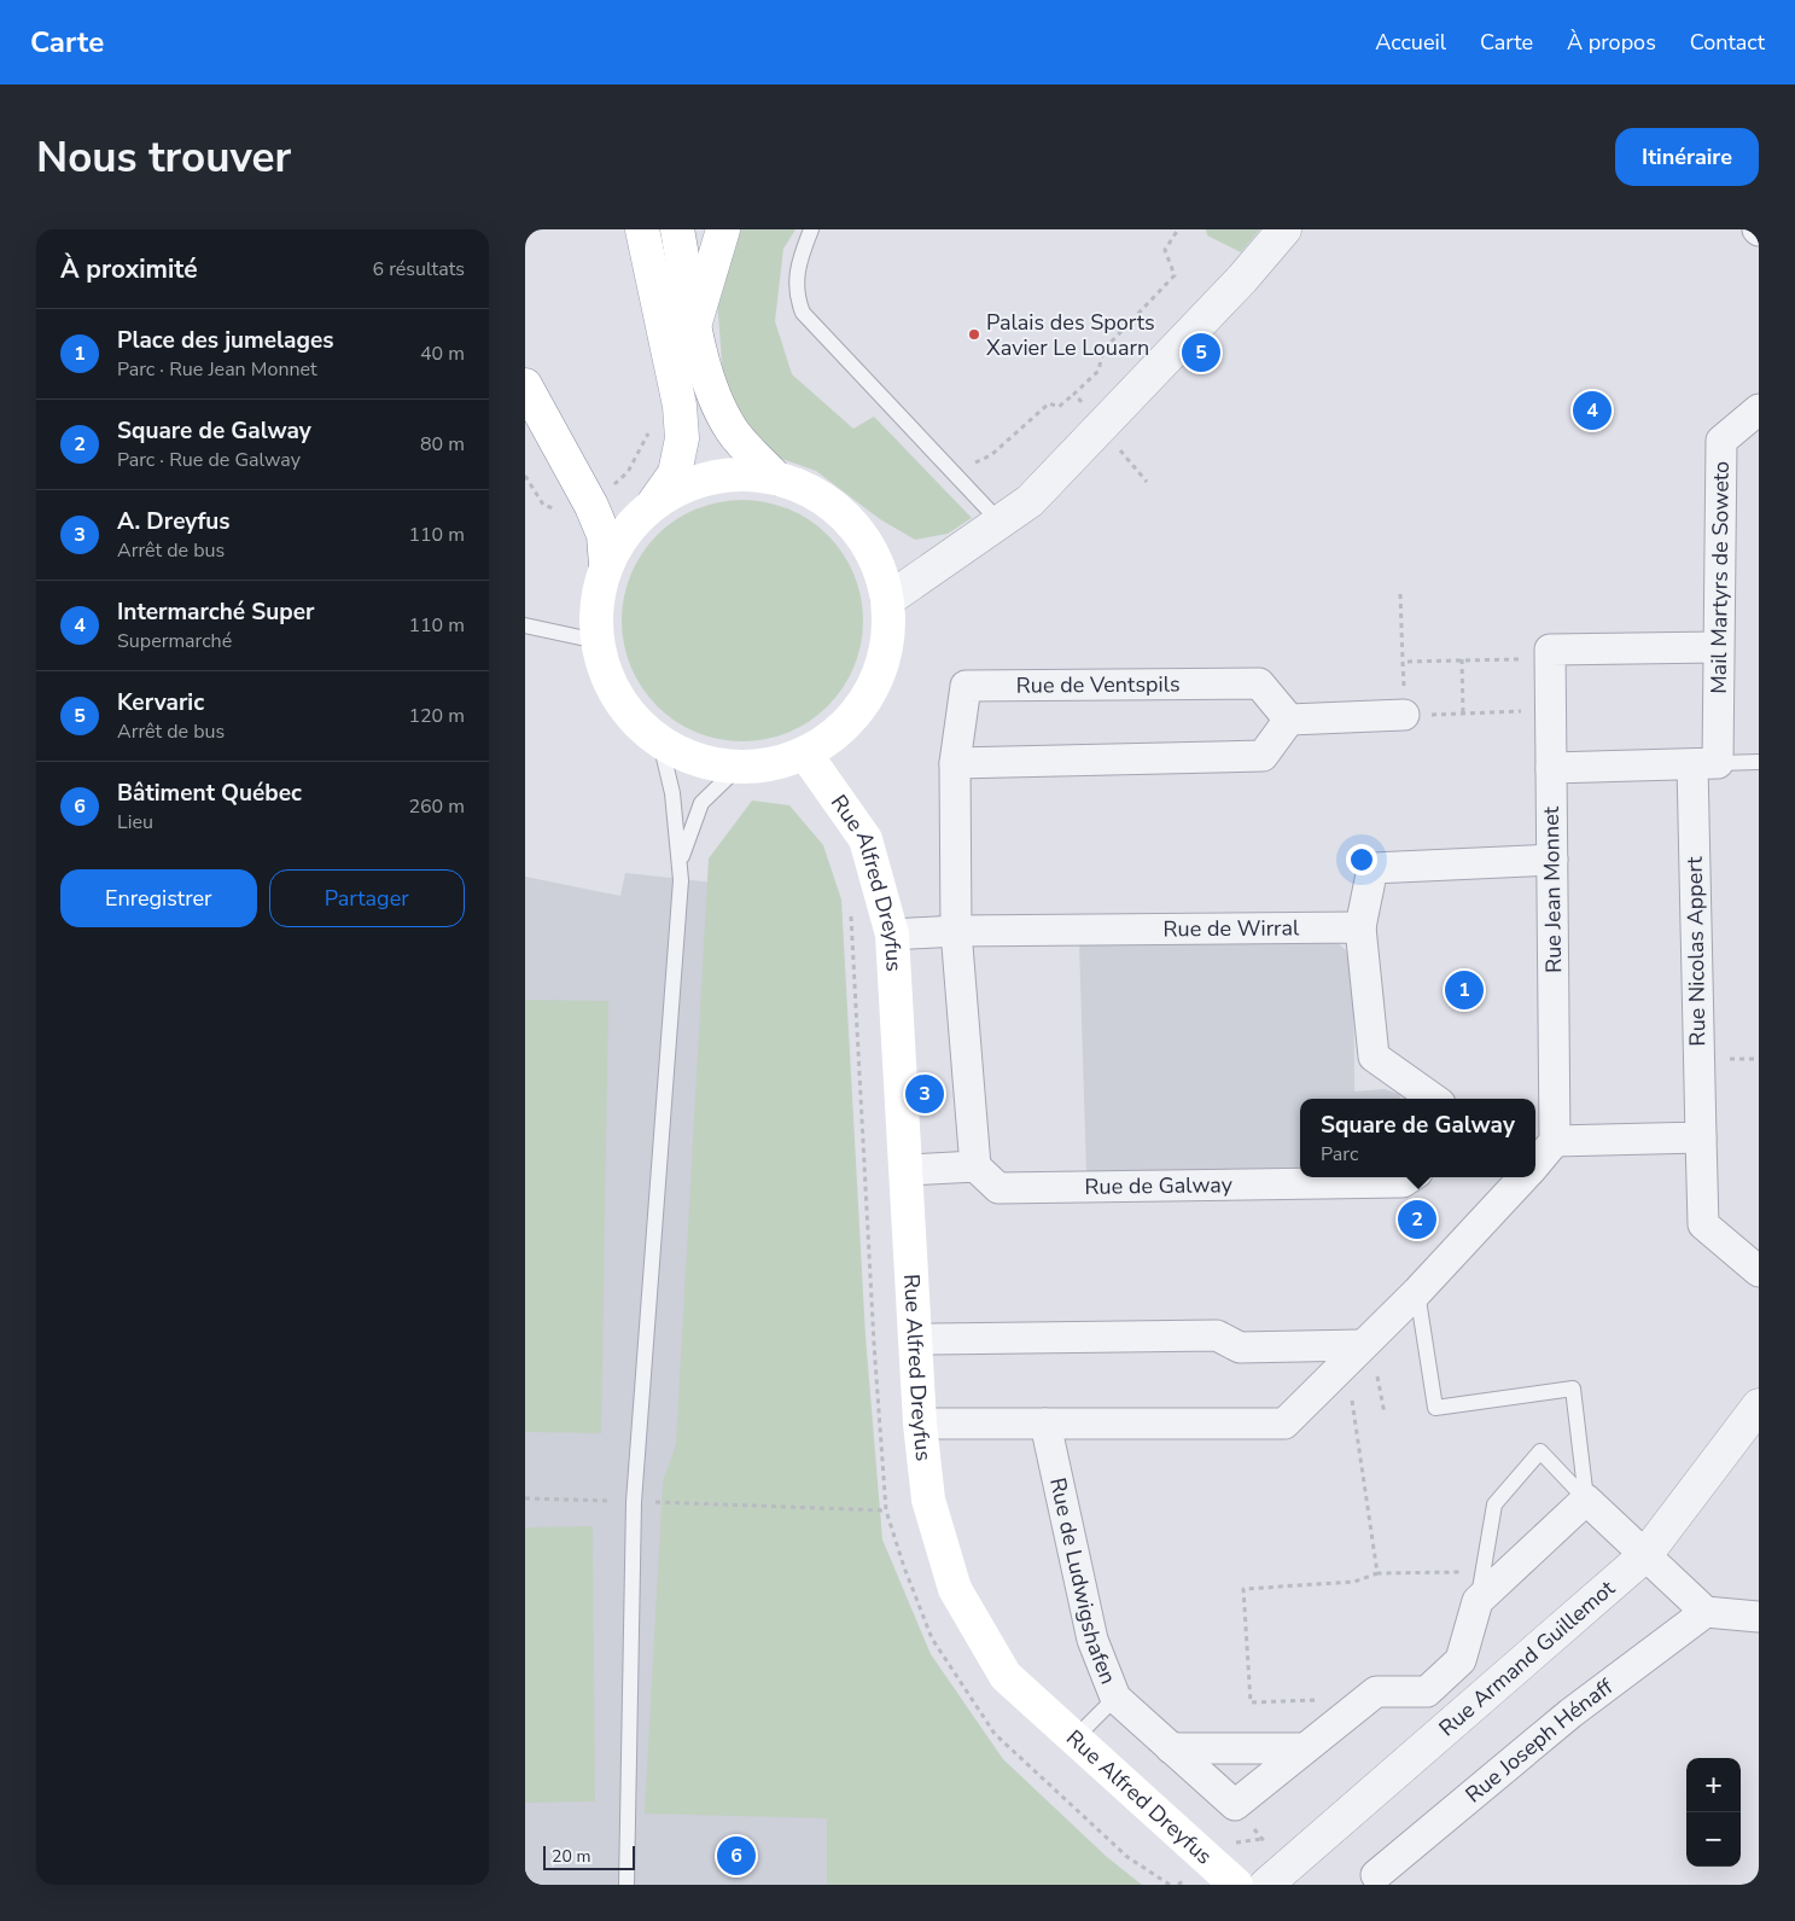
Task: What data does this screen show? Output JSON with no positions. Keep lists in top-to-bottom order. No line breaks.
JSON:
{"streets":{"main road":["Rue Alfred Dreyfus"],"street":["Mail Martyrs de Soweto","Rue de Ventspils","Rue Jean Monnet","Rue de Wirral","Rue Nicolas Appert","Rue de Galway","Rue de Ludwigshafen","Rue Armand Guillemot","Rue Joseph Hénaff"]},"crossings":[["Mail Martyrs de Soweto","Rue Jean Monnet"],["Mail Martyrs de Soweto","Rue Nicolas Appert"],["Rue de Ventspils","Rue de Wirral"],["Rue de Ventspils","Rue de Galway"],["Rue Alfred Dreyfus","Rue de Wirral"]],"places":["Palais des Sports Xavier Le Louarn"],"scale_bar":"20 m","page":{"header":"Carte","nav":["Accueil","Carte","À propos","Contact"],"buttons":["Itinéraire",["Enregistrer","Partager"]],"title":"Nous trouver","heading":["À proximité","6 résultats"],"list":[{"mark":"1","name":"Place des jumelages","note":"Parc · Rue Jean Monnet","value":"40 m"},{"mark":"2","name":"Square de Galway","note":"Parc · Rue de Galway","value":"80 m"},{"mark":"3","name":"A. Dreyfus","note":"Arrêt de bus","value":"110 m"},{"mark":"4","name":"Intermarché Super","note":"Supermarché","value":"110 m"},{"mark":"5","name":"Kervaric","note":"Arrêt de bus","value":"120 m"},{"mark":"6","name":"Bâtiment Québec","note":"Lieu","value":"260 m"}],"pins":["5","4","1","3","2","6"],"popup":["Square de Galway","Parc"],"map_buttons":["+","−"],"scale":"20 m"}}
